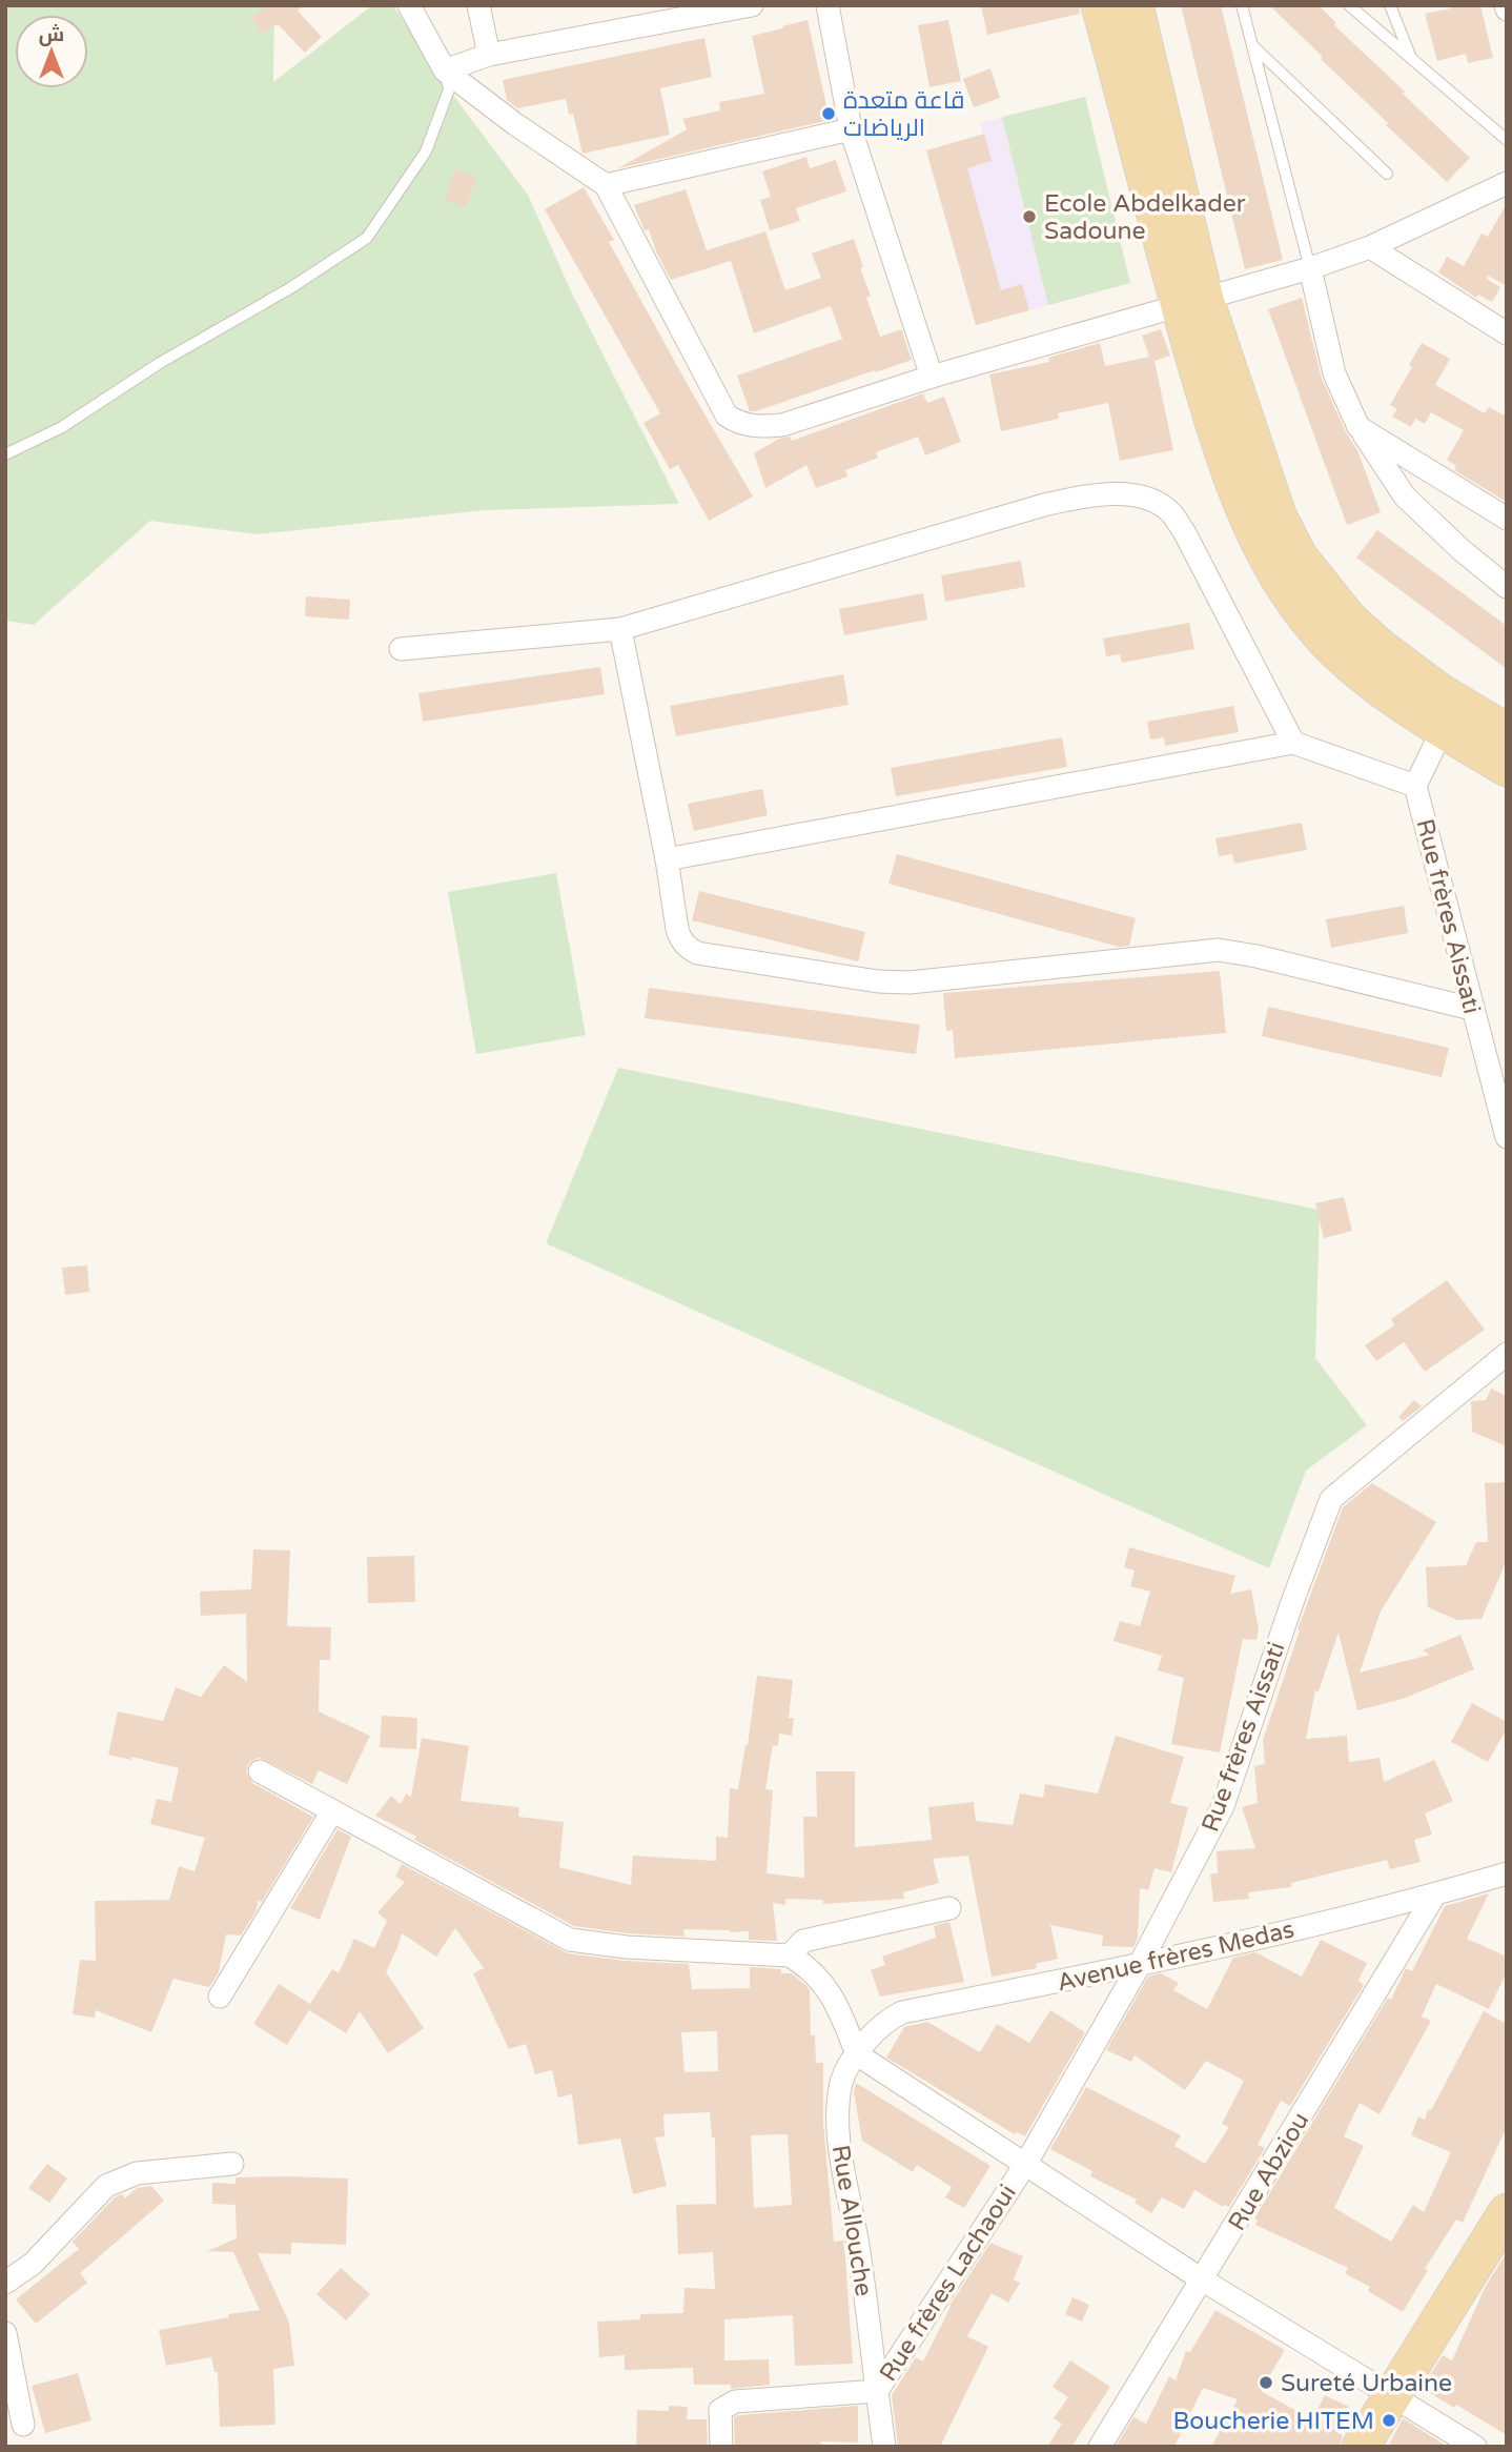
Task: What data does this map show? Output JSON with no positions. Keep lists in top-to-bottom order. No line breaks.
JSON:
{"streets":{"street":["Rue frères Aissati","Avenue frères Medas","Rue Abziou","Rue Allouche","Rue frères Lachaoui"]},"crossings":[["Rue frères Aissati","Avenue frères Medas"],["Rue frères Aissati","Rue frères Lachaoui"],["Avenue frères Medas","Rue Abziou"],["Avenue frères Medas","Rue Allouche"],["Rue Allouche","Rue frères Lachaoui"]],"places":["قاعة متعدة الرياضات","Ecole Abdelkader Sadoune","Sureté Urbaine","Boucherie HITEM"],"north":"top"}
